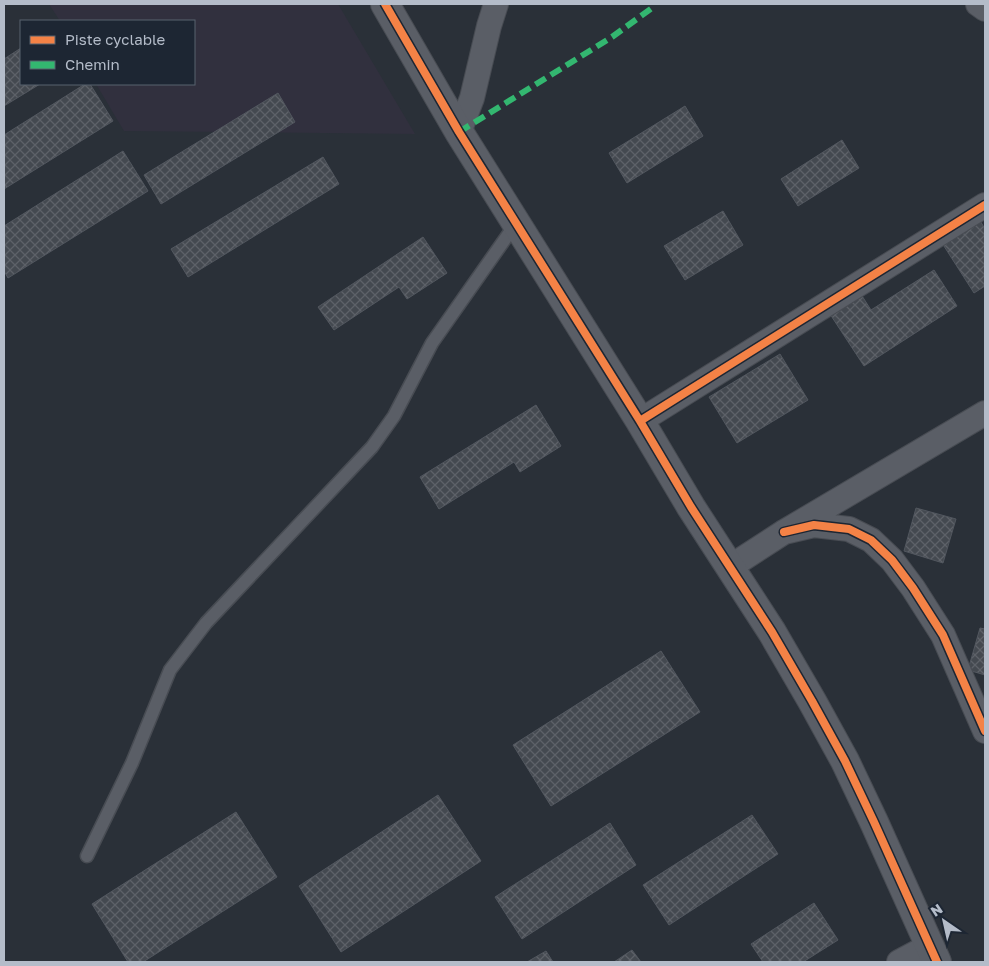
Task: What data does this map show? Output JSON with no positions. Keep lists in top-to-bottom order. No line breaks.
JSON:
{"legend":["Piste cyclable","Chemin"],"north":"top left"}
